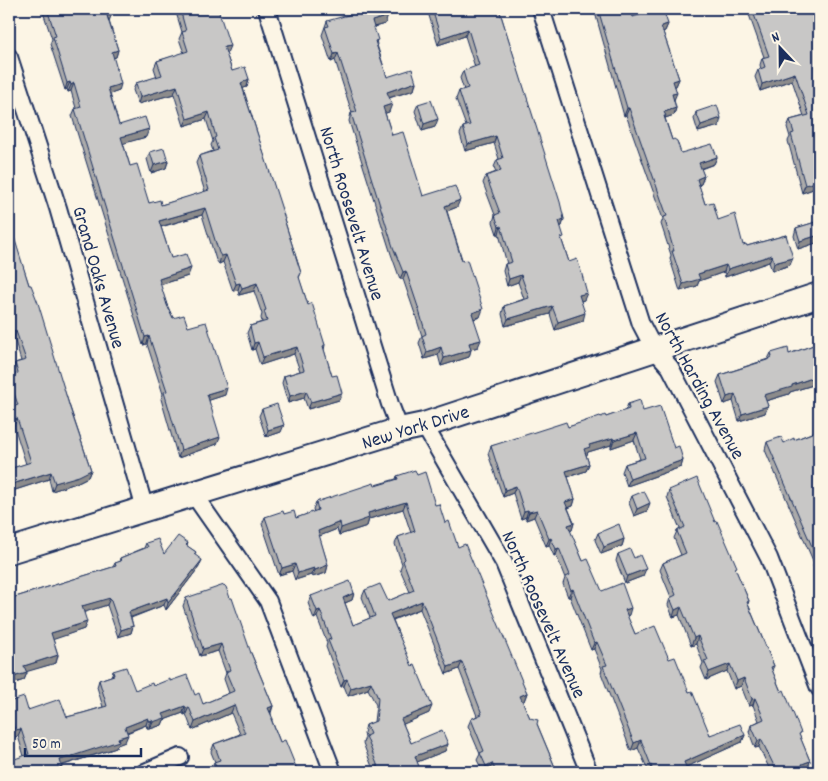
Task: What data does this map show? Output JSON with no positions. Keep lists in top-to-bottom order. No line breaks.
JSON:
{"streets":{"street":["North Roosevelt Avenue","Grand Oaks Avenue","North Harding Avenue","New York Drive"]},"crossings":[["North Roosevelt Avenue","New York Drive"],["Grand Oaks Avenue","New York Drive"],["North Harding Avenue","New York Drive"]],"scale_bar":"50 m","north":"top"}
